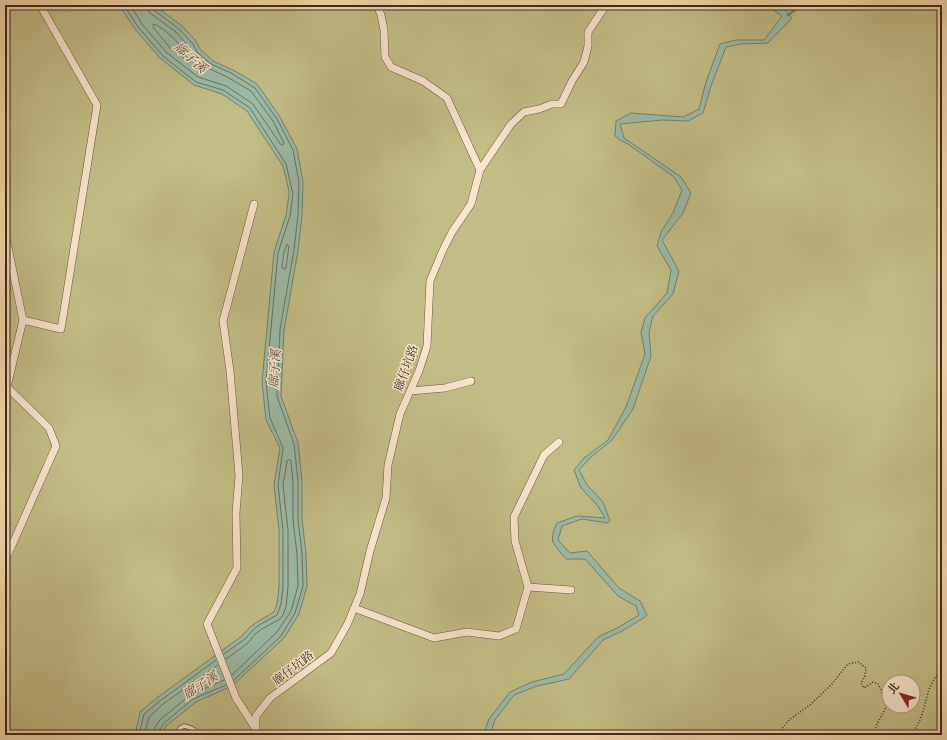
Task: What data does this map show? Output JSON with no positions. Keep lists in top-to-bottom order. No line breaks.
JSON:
{"streets":{"street":["廍仔坑路"]},"water":["廍子溪"],"north":"top left"}
